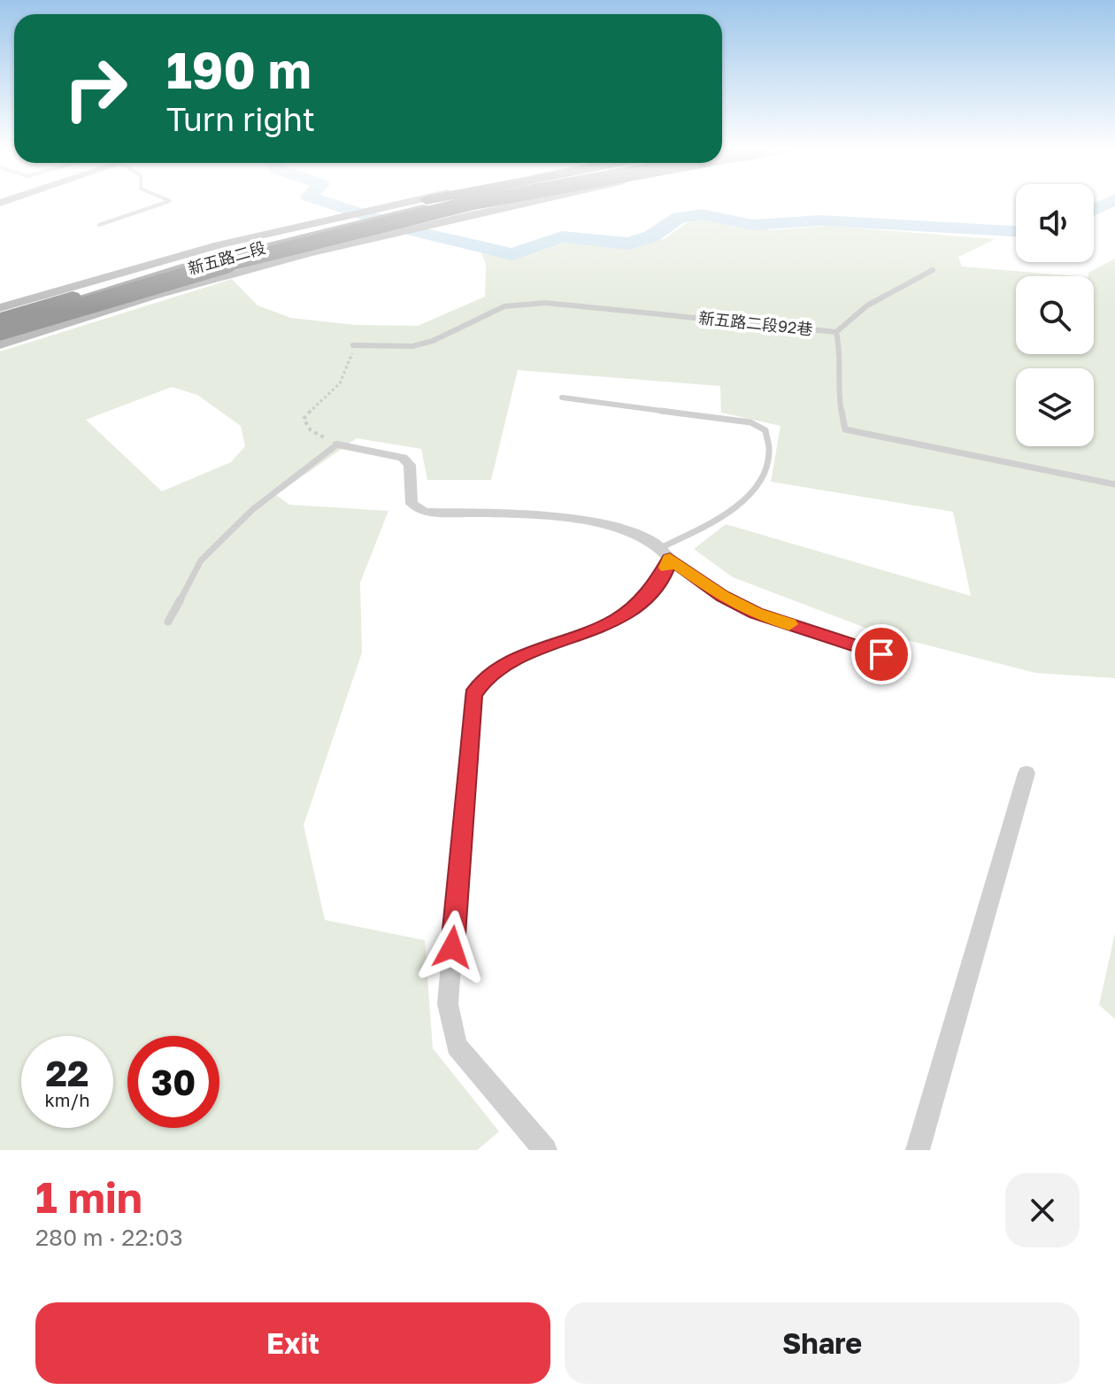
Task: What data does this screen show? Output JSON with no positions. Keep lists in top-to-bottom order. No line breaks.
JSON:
{"streets":{"main road":["新五路二段"],"lane":["新五路二段92巷"]},"page":{"turn":["190 m","Turn right"],"speed":"22 km/h","limit":"30","heading":["1 min","280 m · 22:03"],"buttons":["Exit","Share"]}}
